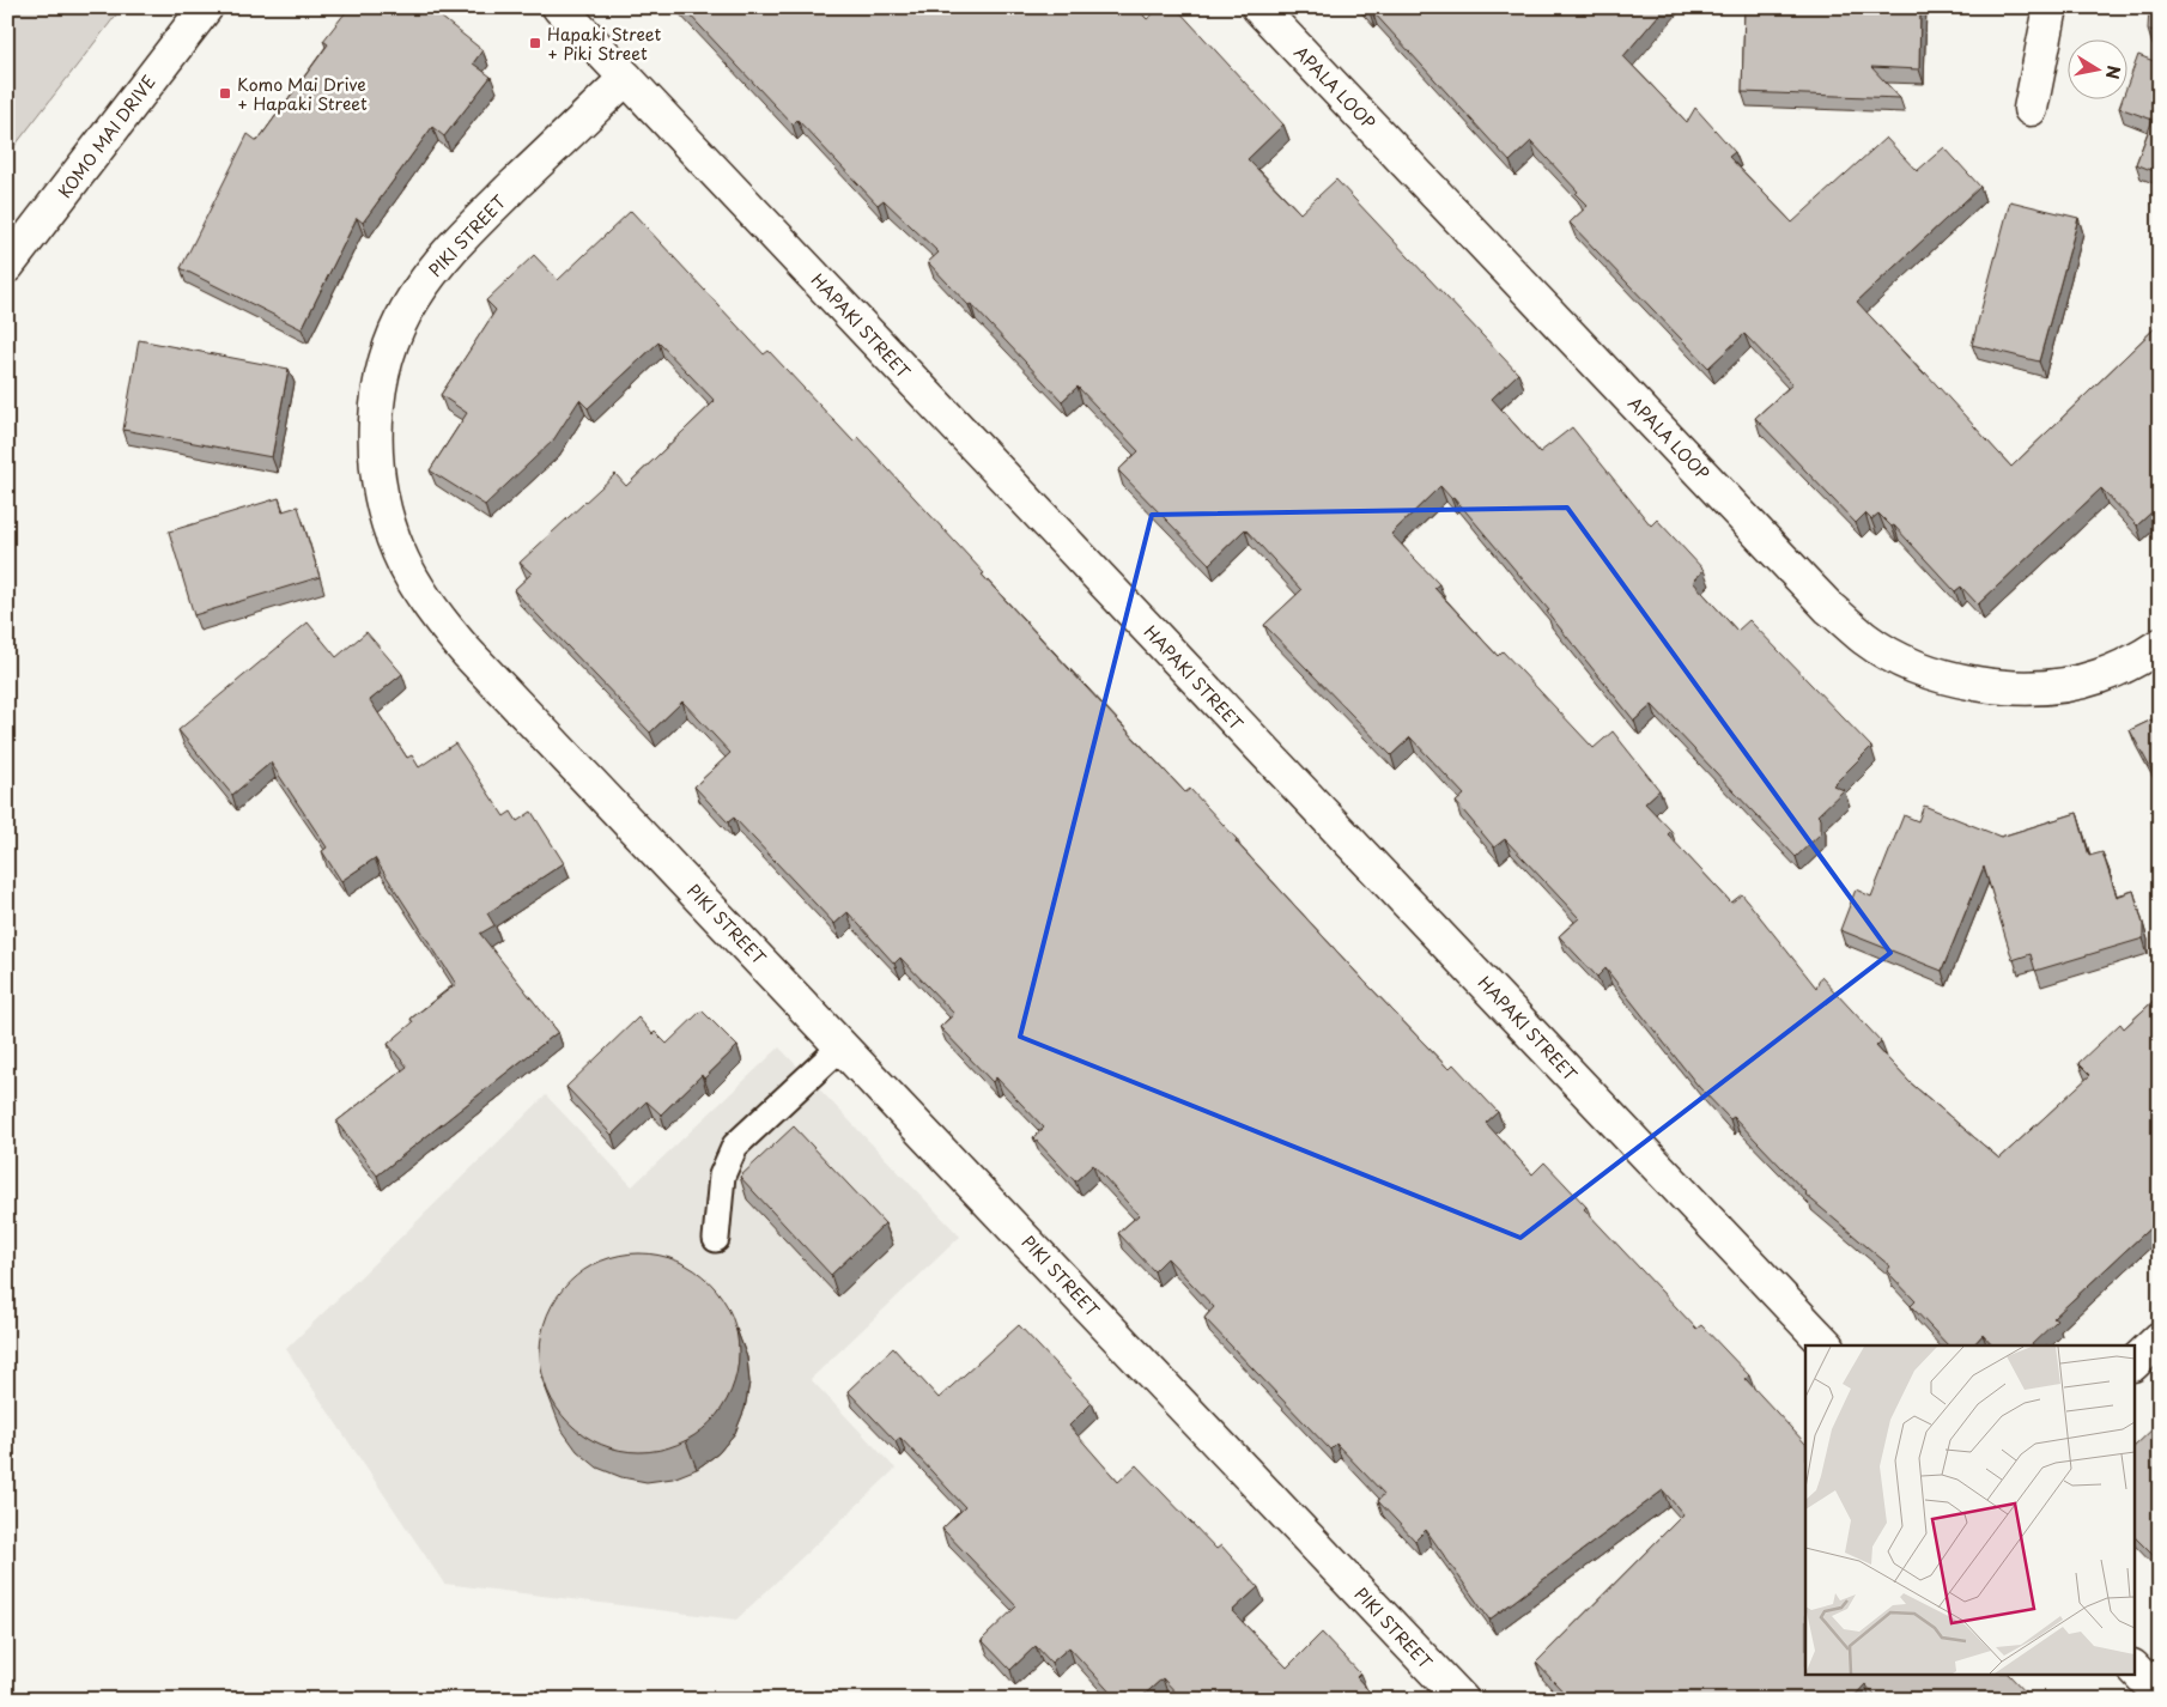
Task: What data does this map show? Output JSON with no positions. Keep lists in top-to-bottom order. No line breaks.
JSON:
{"streets":{"street":["APALA LOOP","KOMO MAI DRIVE","PIKI STREET","HAPAKI STREET"]},"crossings":[["PIKI STREET","HAPAKI STREET"]],"places":{"transit":["Hapaki Street + Piki Street","Komo Mai Drive + Hapaki Street"]},"north":"right"}
